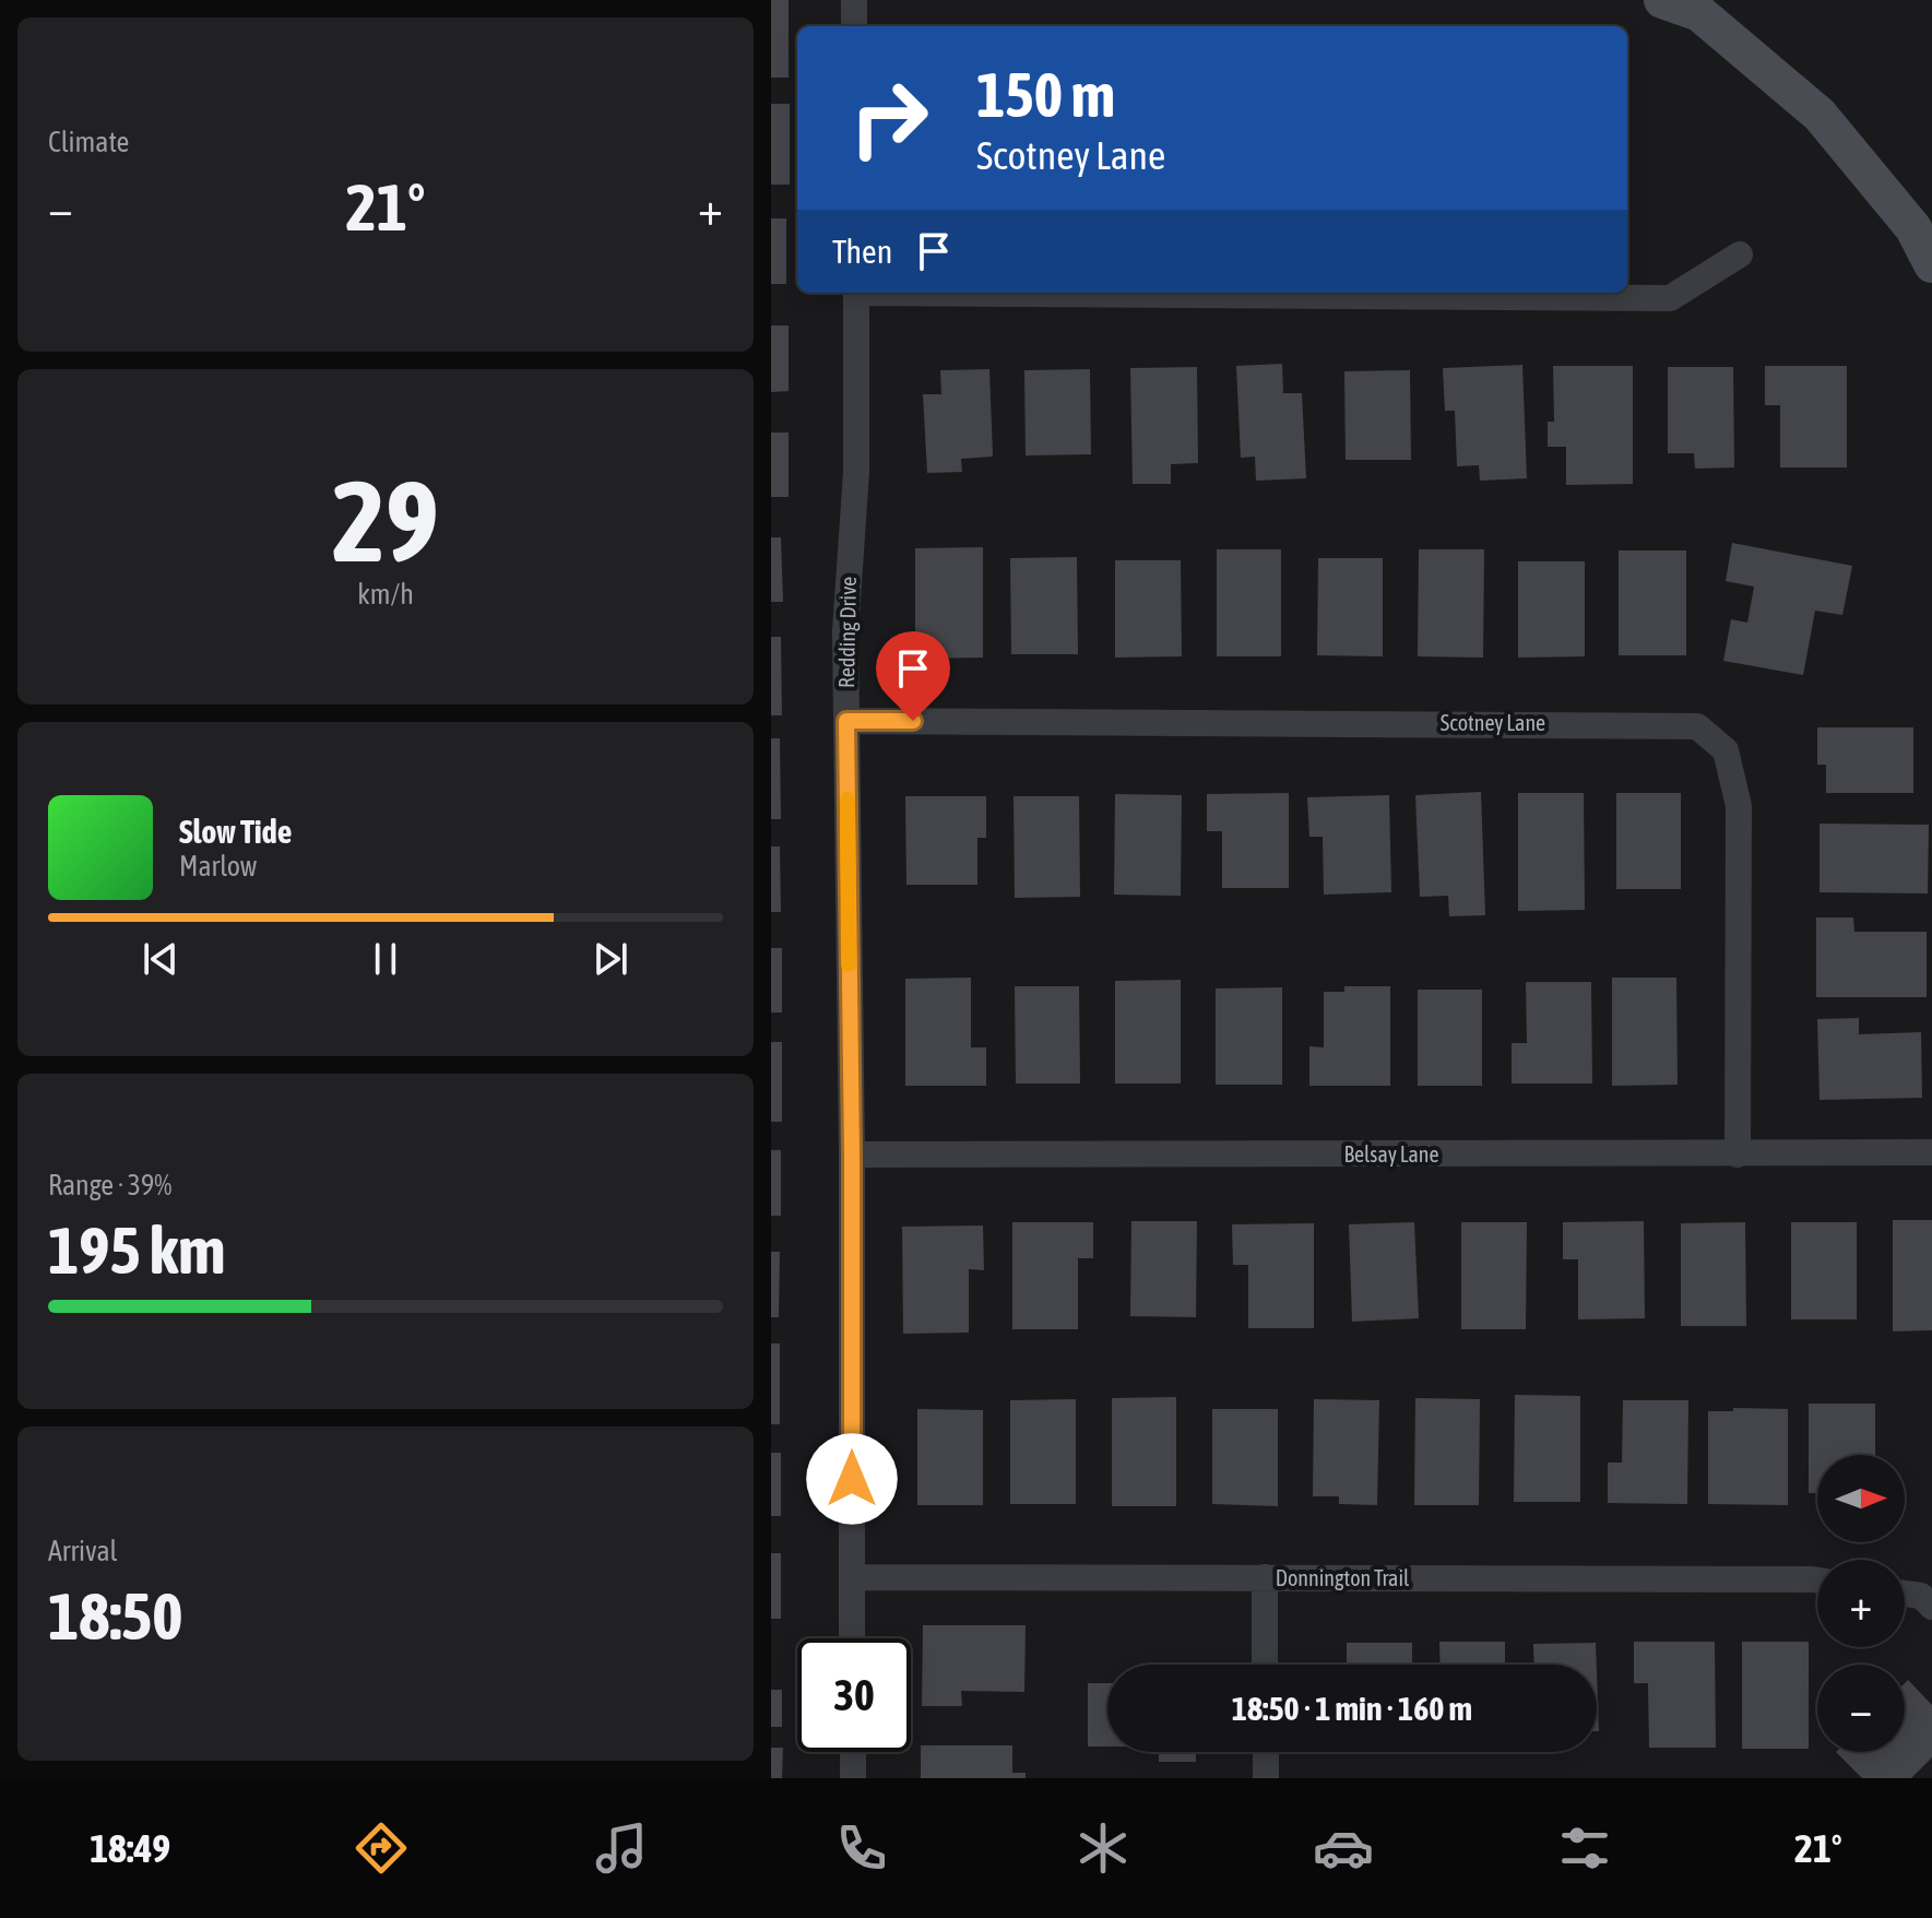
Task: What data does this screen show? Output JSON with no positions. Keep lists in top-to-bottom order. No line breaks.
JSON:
{"streets":{"street":["Redding Drive","Scotney Lane","Belsay Lane","Donnington Trail"]},"crossings":[["Redding Drive","Scotney Lane"],["Redding Drive","Belsay Lane"],["Redding Drive","Donnington Trail"],["Scotney Lane","Belsay Lane"]],"north":"right","page":{"tile":["Climate",["29","km/h"],["Range · 39%","195 km"],["Arrival","18:50"]],"turn":["150 m","Scotney Lane"],"heat":["−","21°","+"],"then":"Then","song":["Slow Tide","Marlow"],"map_buttons":["+","−"],"limit":"30","trip":"18:50 · 1 min · 160 m","tabs":["18:49","21°"]}}
